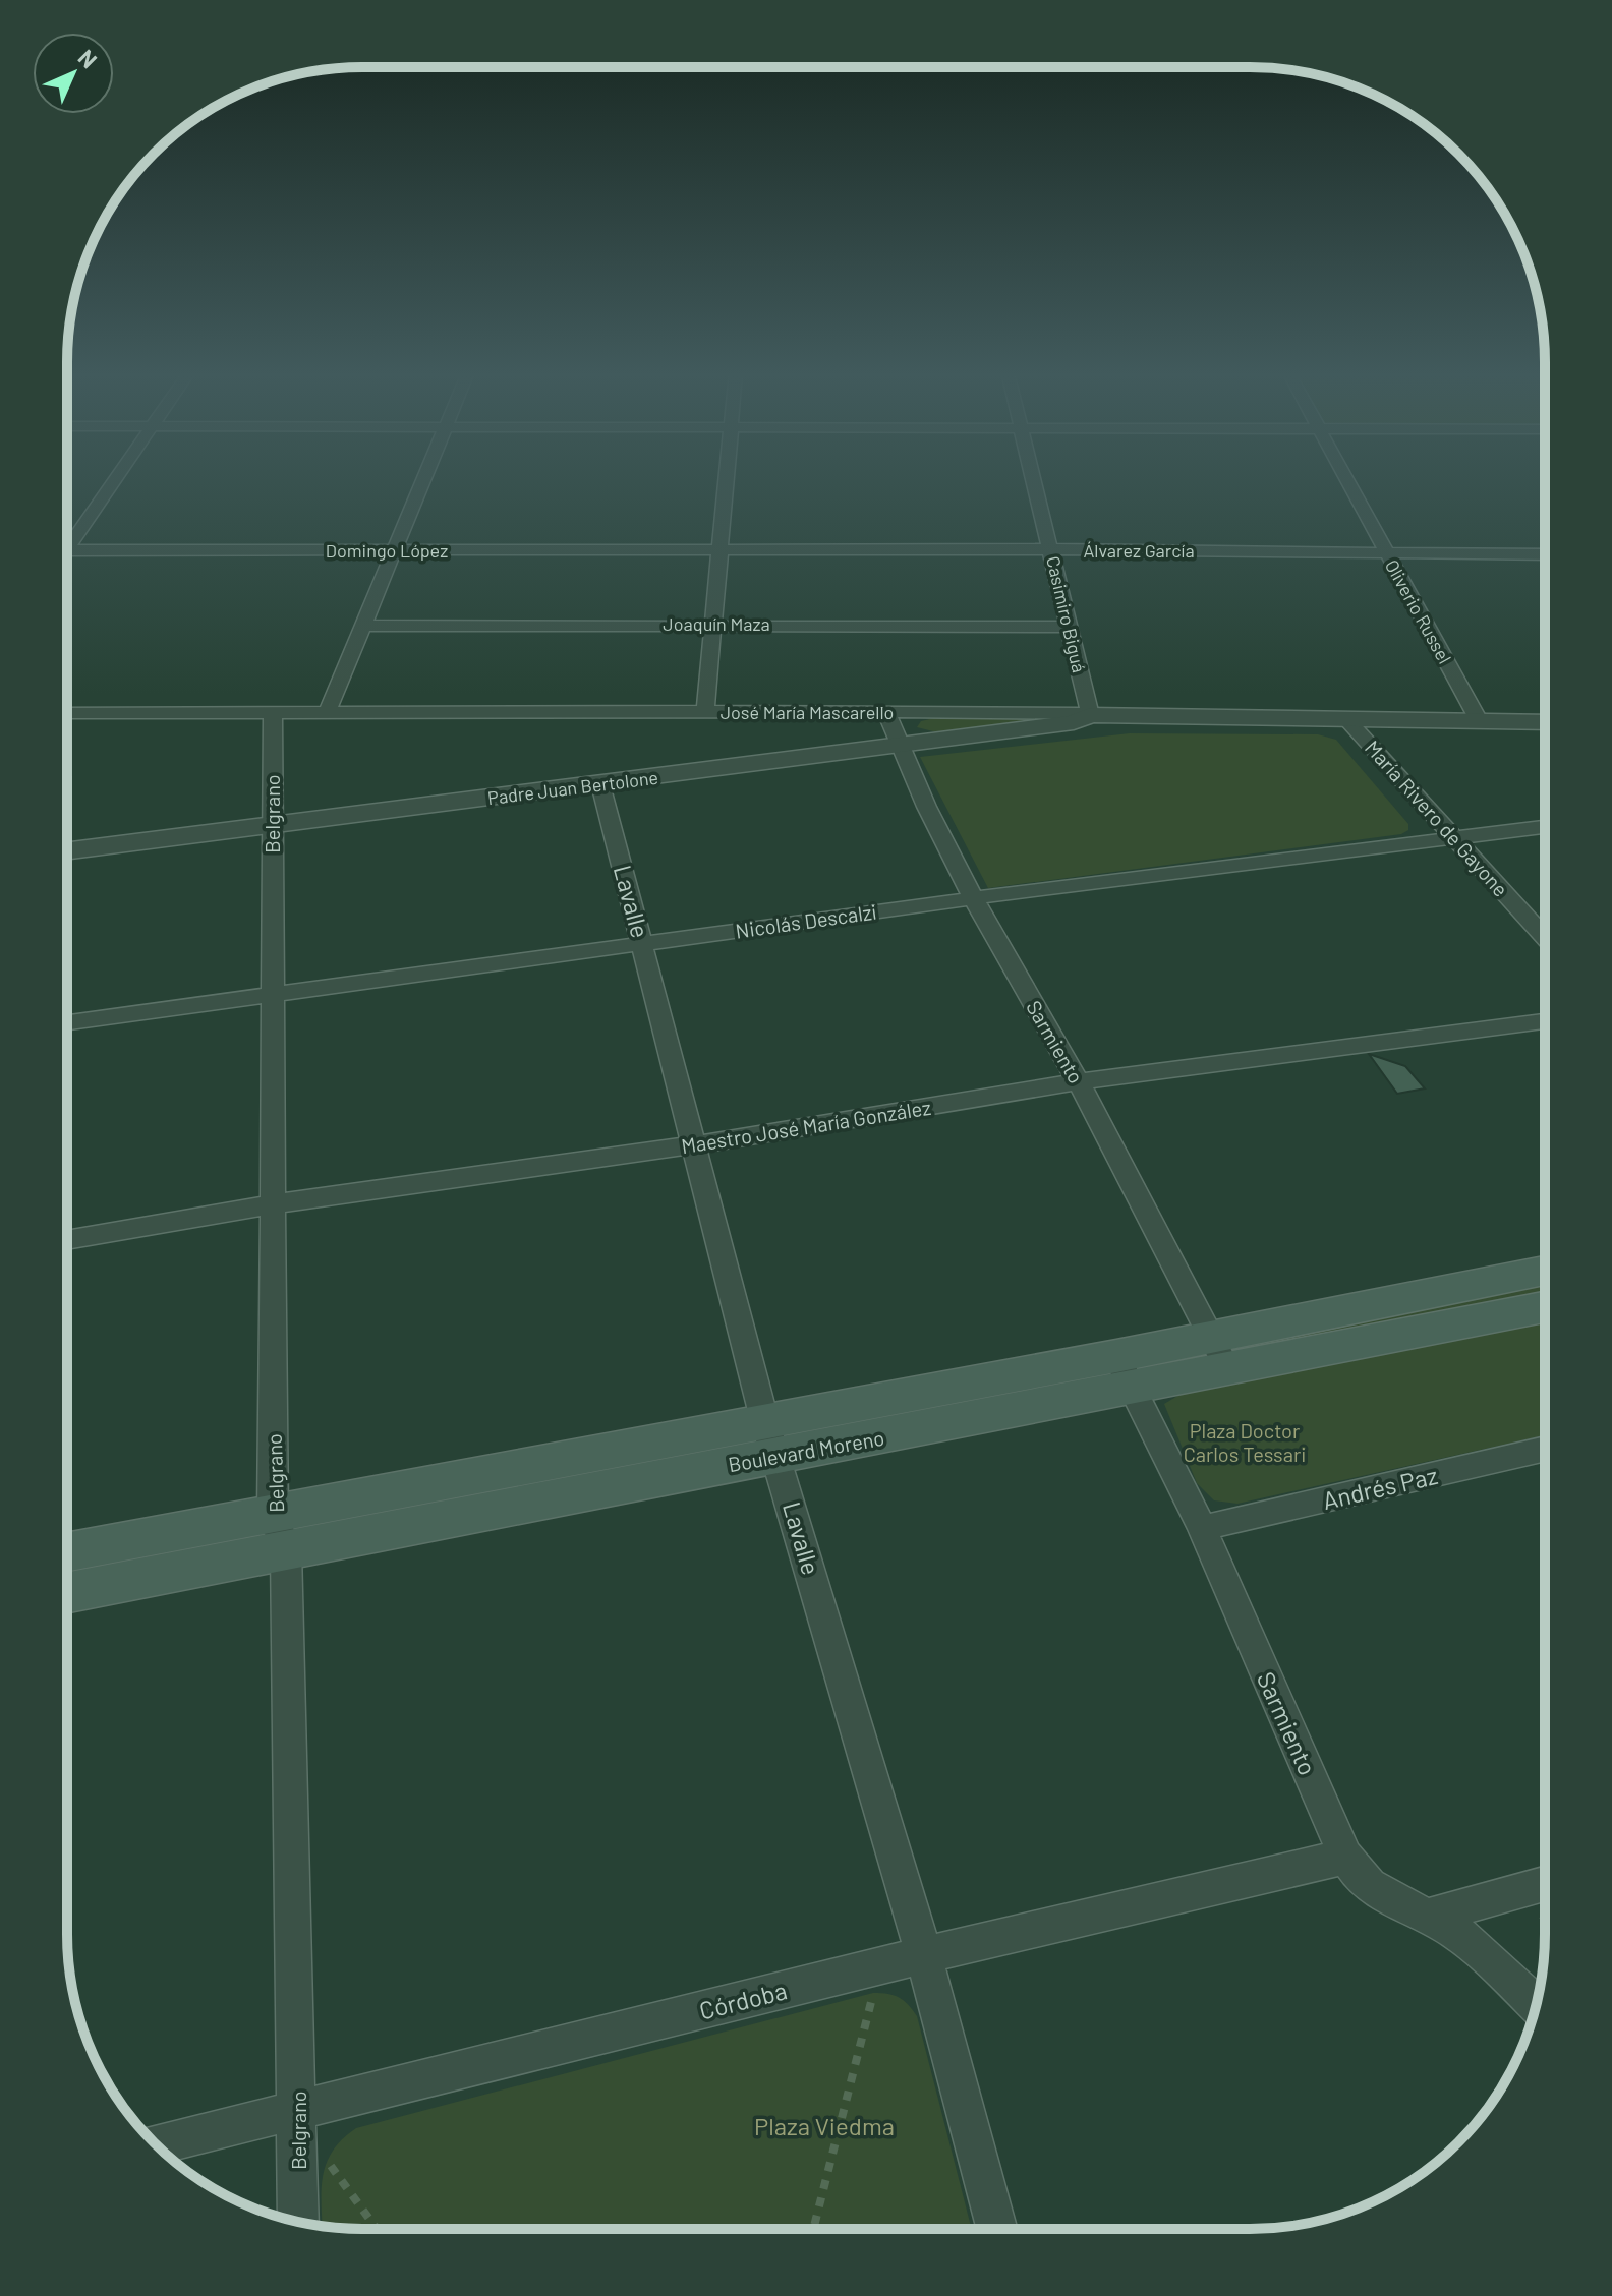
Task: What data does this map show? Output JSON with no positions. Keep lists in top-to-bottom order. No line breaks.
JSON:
{"streets":{"main road":["Boulevard Moreno"],"street":["Domingo López","Álvarez García","Oliverio Russel","Casimiro Biguá","Joaquín Maza","José María Mascarello","Padre Juan Bertolone","Belgrano","María Rivero de Gayone","Lavalle","Nicolás Descalzi","Sarmiento","Maestro José María González","Andrés Paz","Córdoba"]},"crossings":[["Domingo López","Álvarez García"],["Álvarez García","Oliverio Russel"],["Álvarez García","Casimiro Biguá"],["Oliverio Russel","José María Mascarello"],["Casimiro Biguá","Joaquín Maza"],["Casimiro Biguá","José María Mascarello"],["Casimiro Biguá","Padre Juan Bertolone"],["José María Mascarello","Padre Juan Bertolone"],["José María Mascarello","Belgrano"],["José María Mascarello","María Rivero de Gayone"],["José María Mascarello","Sarmiento"],["Padre Juan Bertolone","Belgrano"],["Padre Juan Bertolone","Lavalle"],["Padre Juan Bertolone","Sarmiento"],["Belgrano","Nicolás Descalzi"],["Belgrano","Maestro José María González"],["Belgrano","Boulevard Moreno"],["Belgrano","Córdoba"],["María Rivero de Gayone","Nicolás Descalzi"],["Lavalle","Nicolás Descalzi"],["Lavalle","Maestro José María González"],["Lavalle","Boulevard Moreno"],["Lavalle","Córdoba"],["Nicolás Descalzi","Sarmiento"],["Sarmiento","Maestro José María González"],["Sarmiento","Boulevard Moreno"],["Sarmiento","Andrés Paz"],["Sarmiento","Córdoba"]],"parks":["Plaza Doctor Carlos Tessari","Plaza Viedma"],"north":"top right"}
